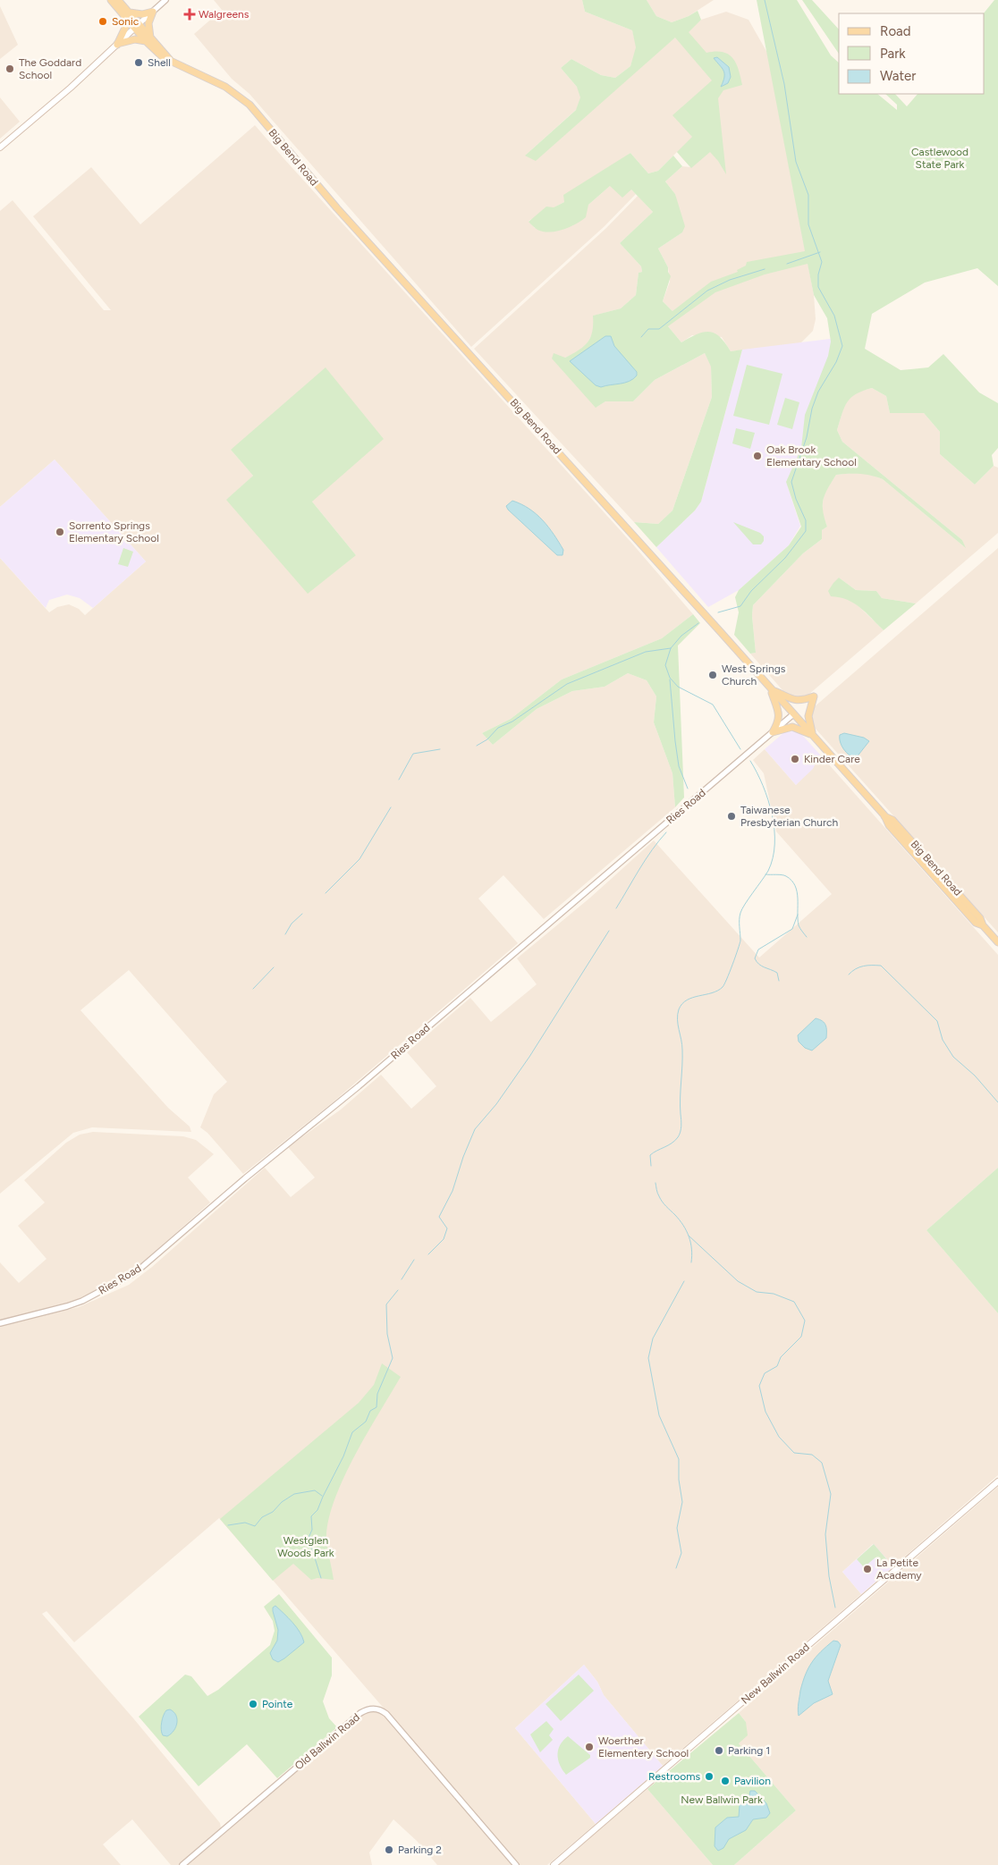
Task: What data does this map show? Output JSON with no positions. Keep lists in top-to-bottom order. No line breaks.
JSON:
{"streets":{"main road":["Big Bend Road","New Ballwin Road"],"street":["Ries Road","Old Ballwin Road"]},"crossings":[["Big Bend Road","Ries Road"]],"parks":["Castlewood State Park","Westglen Woods Park","New Ballwin Park"],"places":{"health":["Walgreens"],"other":["Sonic","Shell","The Goddard School","Oak Brook Elementary School","Sorrento Springs Elementary School","West Springs Church","Kinder Care","Taiwanese Presbyterian Church","La Petite Academy","Pointe","Woerther Elementery School","Parking 1","Restrooms","Pavilion","Parking 2"]},"legend":["Road","Park","Water"]}
